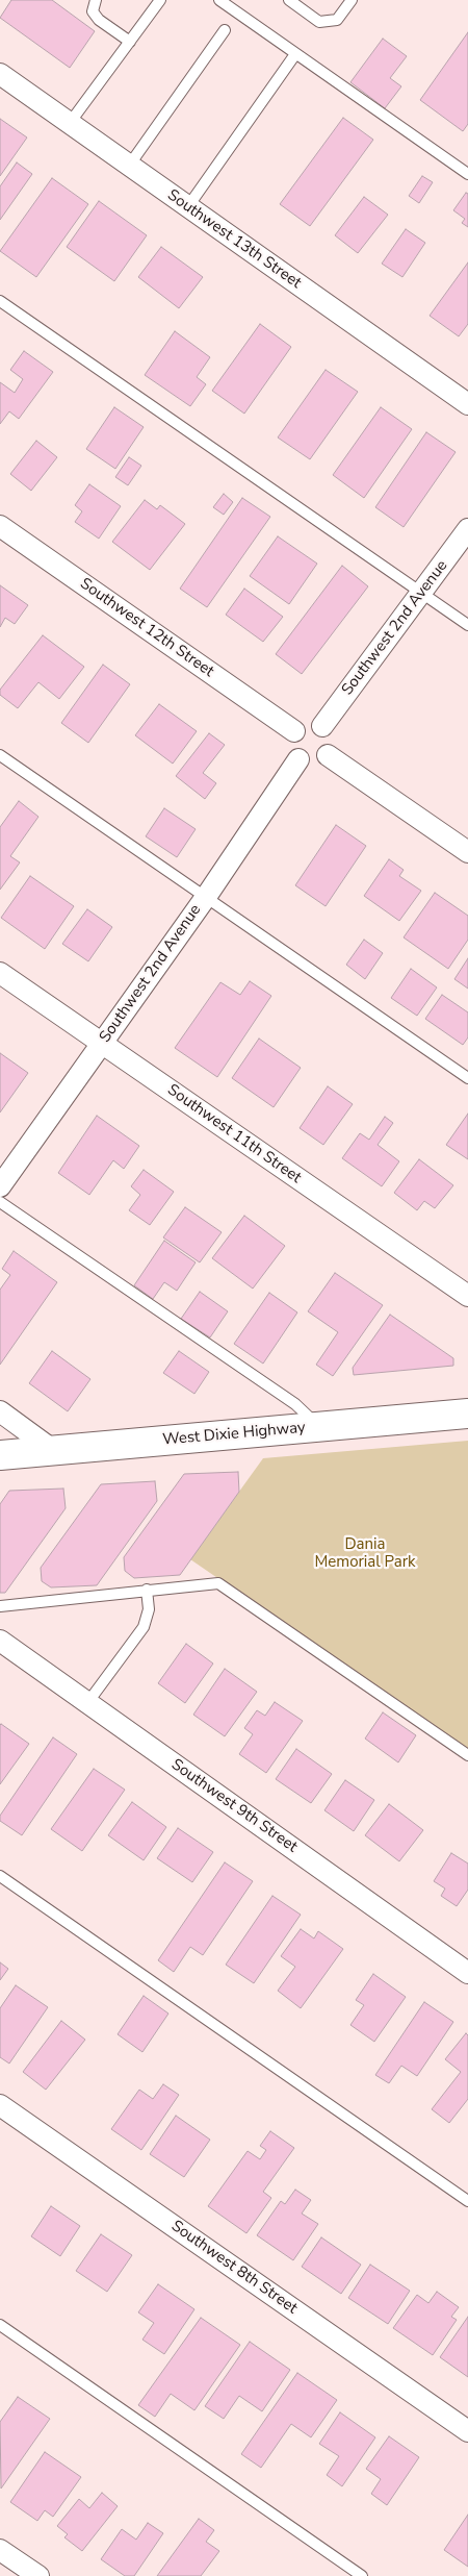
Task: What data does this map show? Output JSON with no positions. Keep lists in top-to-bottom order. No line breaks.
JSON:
{"streets":{"main road":["West Dixie Highway"],"street":["Southwest 13th Street","Southwest 12th Street","Southwest 2nd Avenue","Southwest 11th Street","Southwest 9th Street","Southwest 8th Street"]},"crossings":[["Southwest 12th Street","Southwest 2nd Avenue"],["Southwest 2nd Avenue","Southwest 11th Street"]],"parks":["Dania Memorial Park"]}
